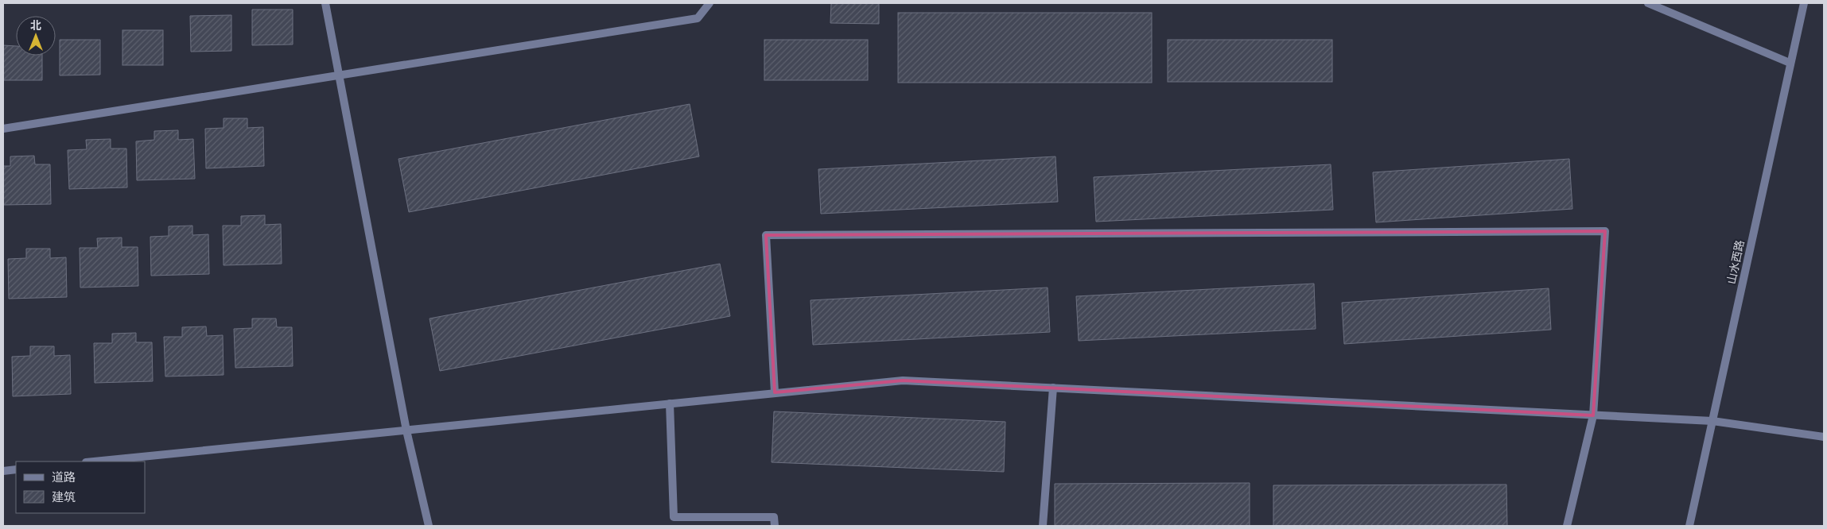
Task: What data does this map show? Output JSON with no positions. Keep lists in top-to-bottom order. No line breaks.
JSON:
{"streets":{"street":["山水西路"]},"legend":["道路","建筑"],"north":"top"}
